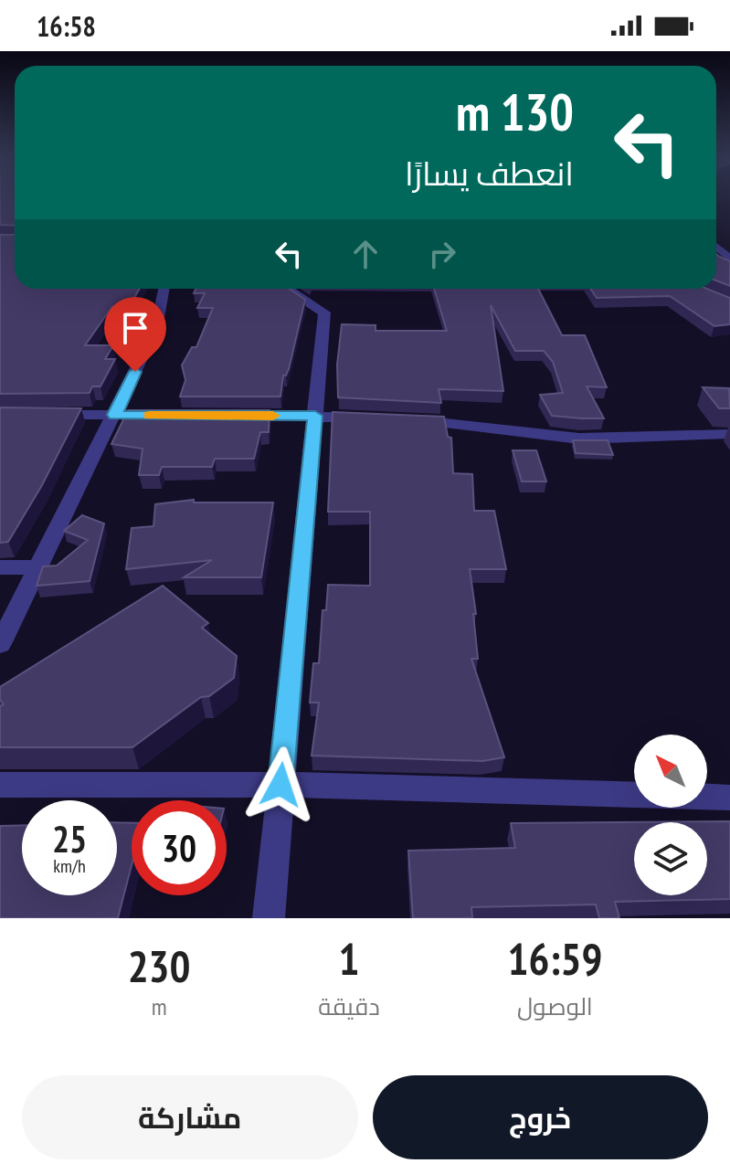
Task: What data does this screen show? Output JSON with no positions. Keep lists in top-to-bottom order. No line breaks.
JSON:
{"north":"top left","page":{"status":"16:58","turn":["130 m","انعطف يسارًا"],"speed":"25 km/h","limit":"30","eta":["16:59","الوصول","1","دقيقة","230","m"],"buttons":["خروج","مشاركة"]}}
